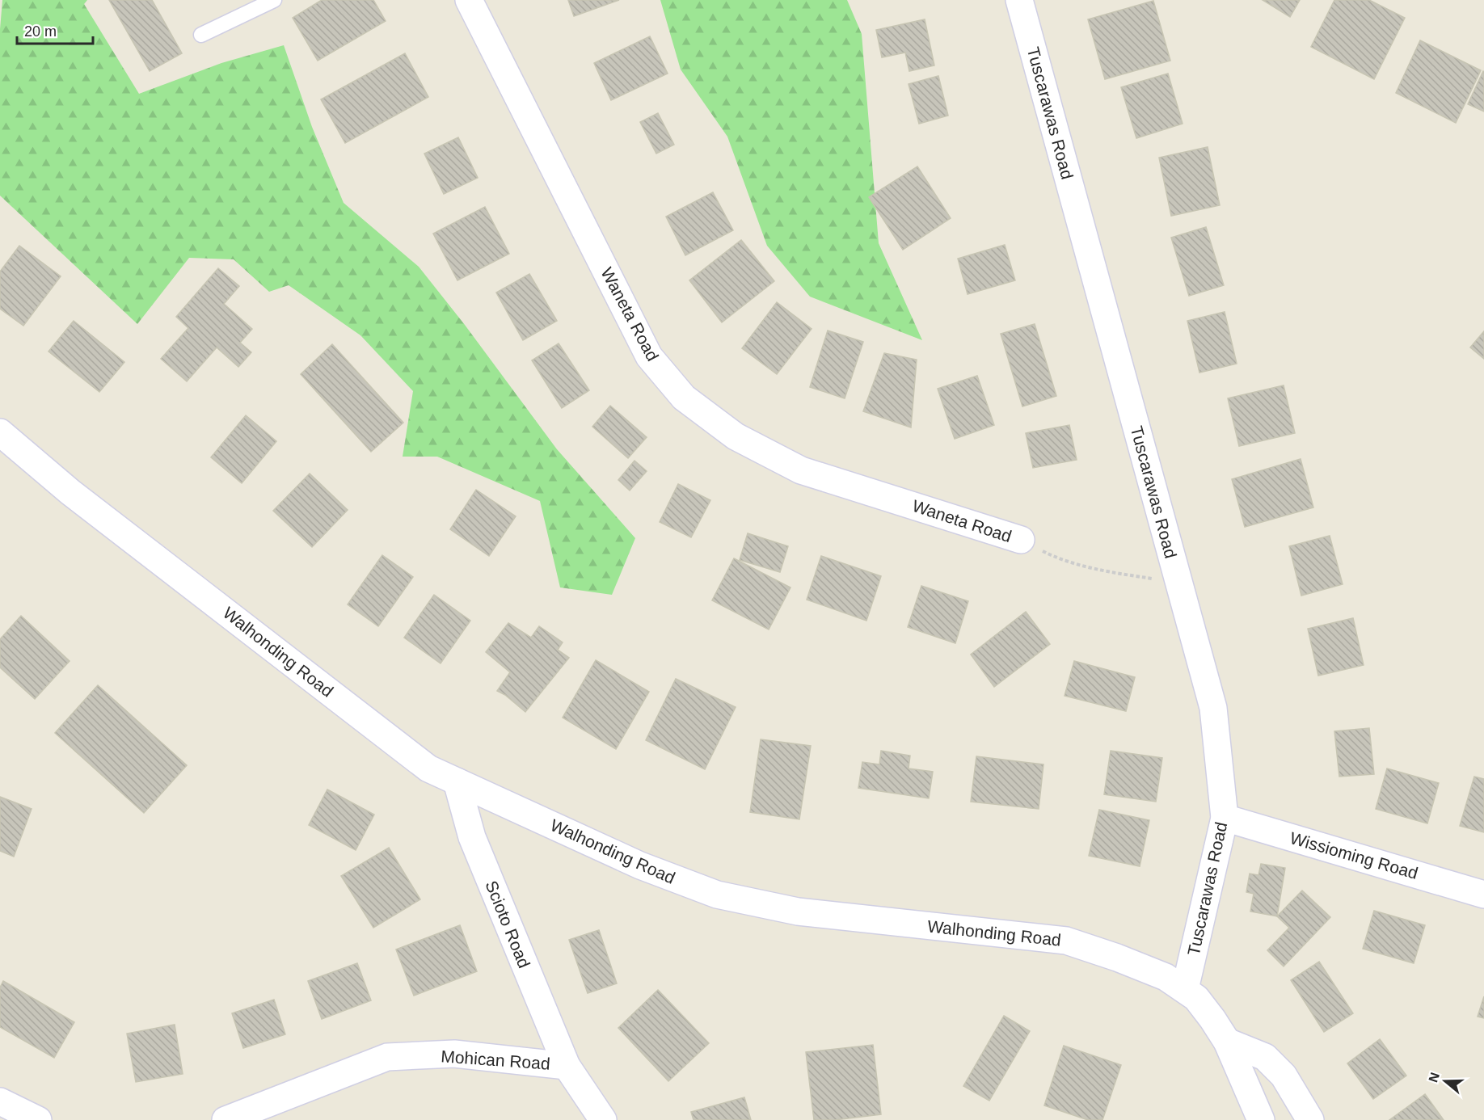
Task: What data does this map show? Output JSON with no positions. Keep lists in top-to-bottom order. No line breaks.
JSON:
{"streets":{"street":["Tuscarawas Road","Waneta Road","Walhonding Road","Wissioming Road","Scioto Road","Mohican Road"]},"crossings":[["Tuscarawas Road","Walhonding Road"],["Tuscarawas Road","Wissioming Road"],["Walhonding Road","Scioto Road"],["Scioto Road","Mohican Road"]],"scale_bar":"20 m","north":"left"}
